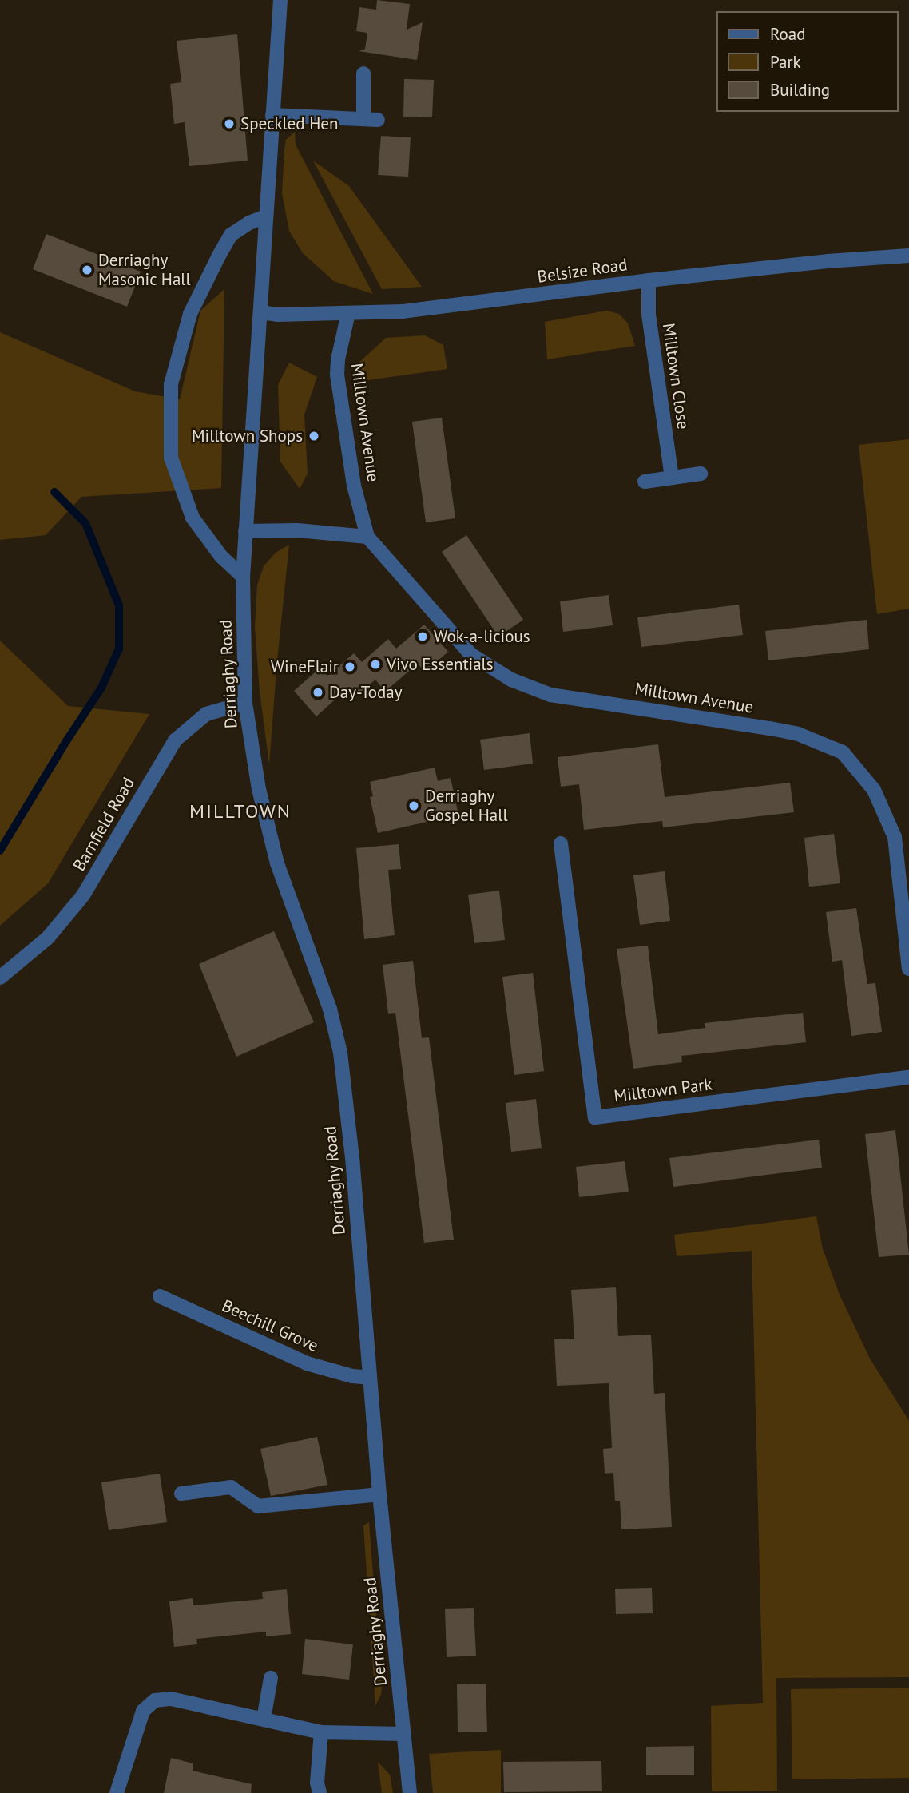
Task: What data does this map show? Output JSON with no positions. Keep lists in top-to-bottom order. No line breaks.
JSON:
{"streets":{"street":["Belsize Road","Milltown Close","Milltown Avenue","Derriaghy Road","Barnfield Road","Milltown Park","Beechill Grove"]},"crossings":[["Belsize Road","Milltown Close"],["Belsize Road","Milltown Avenue"],["Belsize Road","Derriaghy Road"],["Derriaghy Road","Barnfield Road"],["Derriaghy Road","Beechill Grove"]],"districts":["MILLTOWN"],"places":["Speckled Hen","Derriaghy Masonic Hall","Milltown Shops","Wok-a-licious","Vivo Essentials","WineFlair","Day-Today","Derriaghy Gospel Hall"],"legend":["Road","Park","Building"]}
